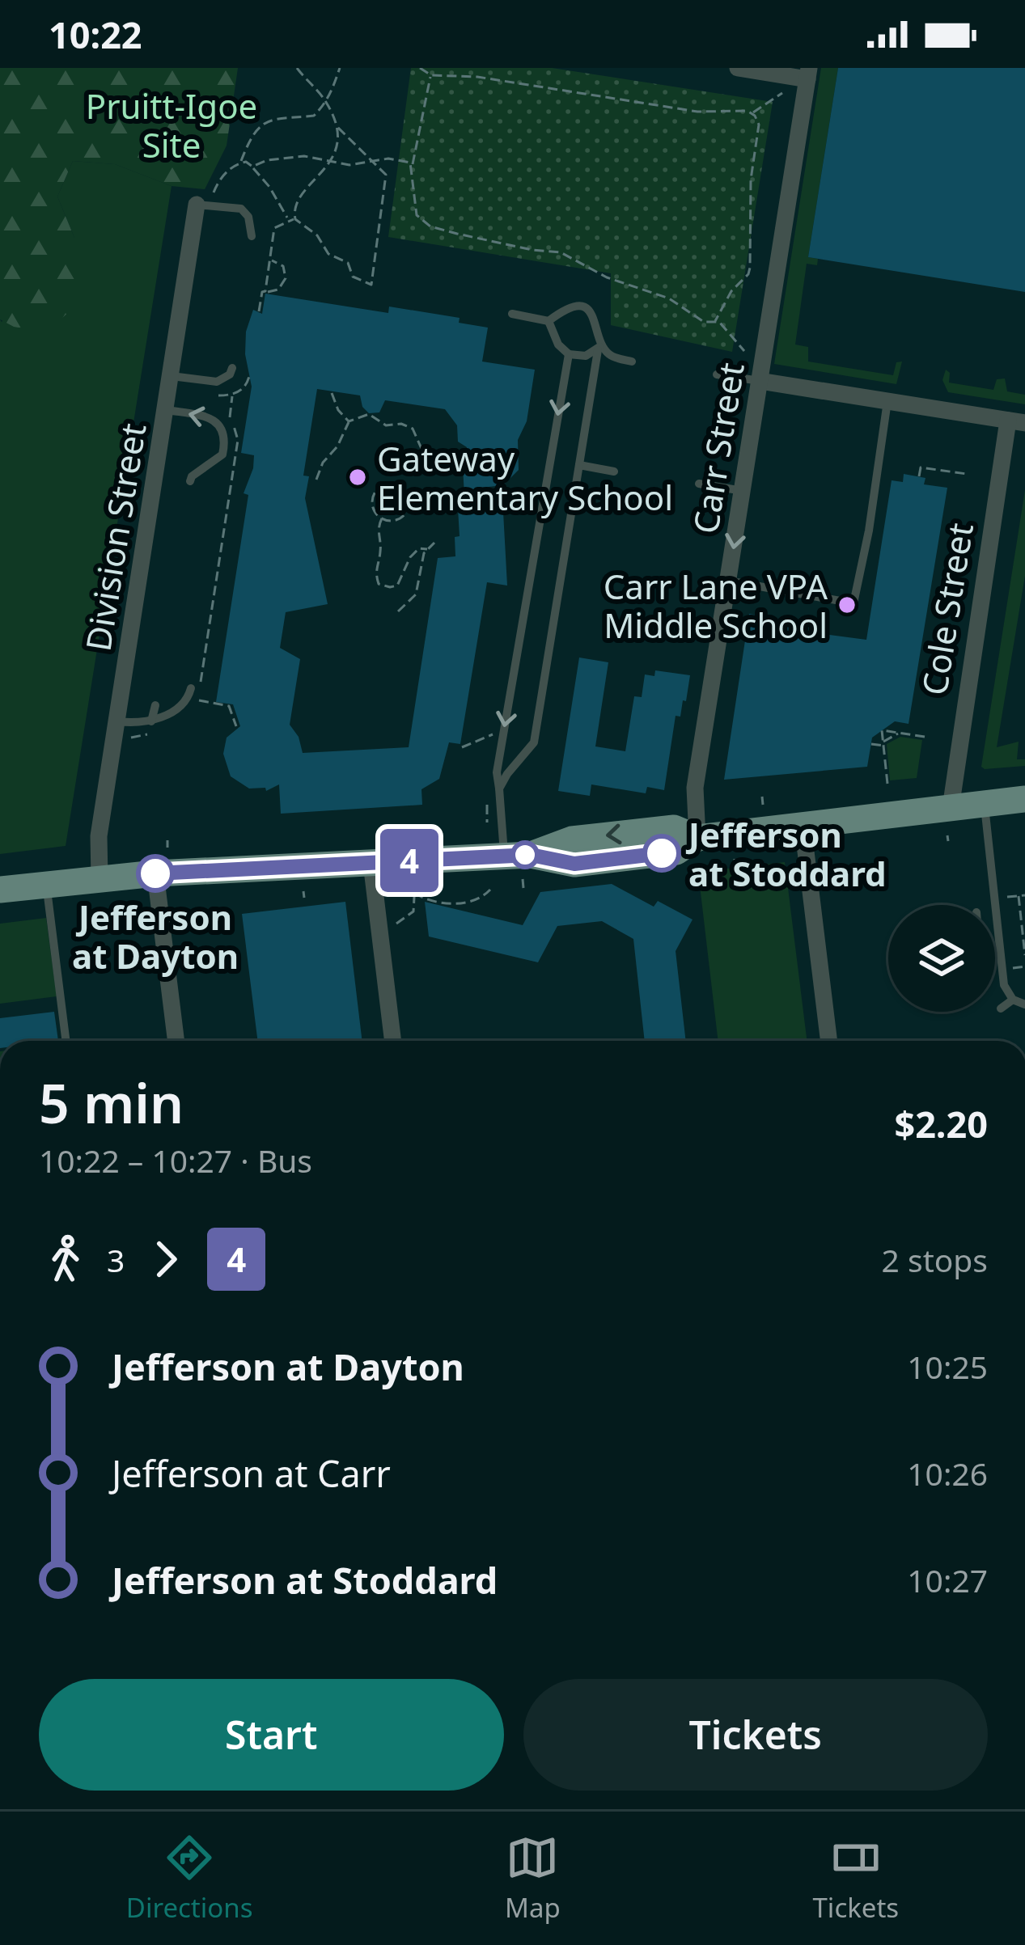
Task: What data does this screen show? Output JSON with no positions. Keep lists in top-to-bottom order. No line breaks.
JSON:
{"streets":{"street":["Carr Street","Division Street","Cole Street"]},"parks":["Pruitt-Igoe Site"],"places":["Gateway Elementary School","Carr Lane VPA Middle School","Jefferson at Stoddard","Jefferson at Dayton"],"lines":["bus line 4"],"page":{"status":"10:22","on_map":"4","heading":["5 min","10:22 – 10:27 · Bus","$2.20"],"legs":["3","4","2 stops"],"list":[{"name":"Jefferson at Dayton","value":"10:25"},{"name":"Jefferson at Carr","value":"10:26"},{"name":"Jefferson at Stoddard","value":"10:27"}],"buttons":["Start","Tickets"],"tabs":["Directions","Map","Tickets"]}}
